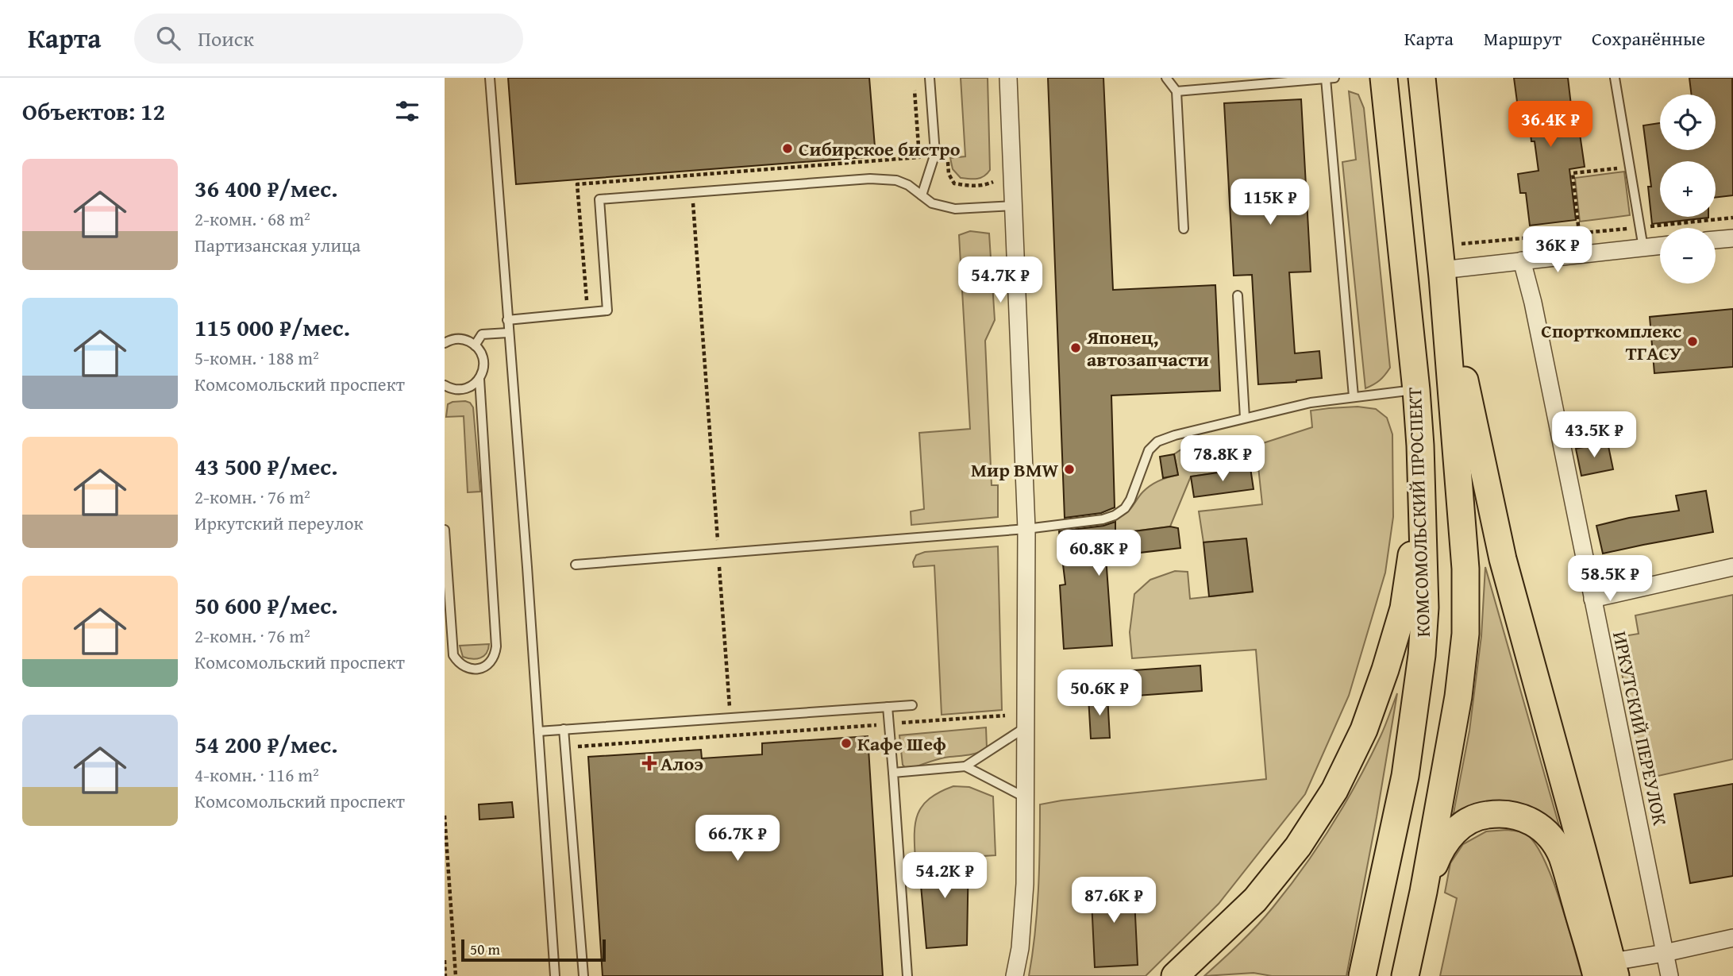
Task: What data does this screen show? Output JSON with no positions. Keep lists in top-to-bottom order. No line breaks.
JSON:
{"streets":{"main road":["КОМСОМОЛЬСКИЙ ПРОСПЕКТ"],"street":["ИРКУТСКИЙ ПЕРЕУЛОК"]},"places":{"other":["Сибирское бистро","Спорткомплекс ТГАСУ","Японец, автозапчасти","Мир BMW","Кафе Шеф"],"health":["Алоэ"]},"scale_bar":"50 m","page":{"header":"Карта","search":"Поиск","nav":["Карта","Маршрут","Сохранённые"],"heading":"Объектов: 12","map_buttons":["+","−"],"price":["36.4K ₽","115K ₽","36K ₽","54.7K ₽","43.5K ₽","78.8K ₽","60.8K ₽","58.5K ₽","50.6K ₽","66.7K ₽","54.2K ₽","87.6K ₽"],"list":[{"name":"36 400 ₽/мес.","note":"2-комн. · 68 m² · Партизанская улица"},{"name":"115 000 ₽/мес.","note":"5-комн. · 188 m² · Комсомольский проспект"},{"name":"43 500 ₽/мес.","note":"2-комн. · 76 m² · Иркутский переулок"},{"name":"50 600 ₽/мес.","note":"2-комн. · 76 m² · Комсомольский проспект"},{"name":"54 200 ₽/мес.","note":"4-комн. · 116 m² · Комсомольский проспект"}],"scale":"50 m"}}
